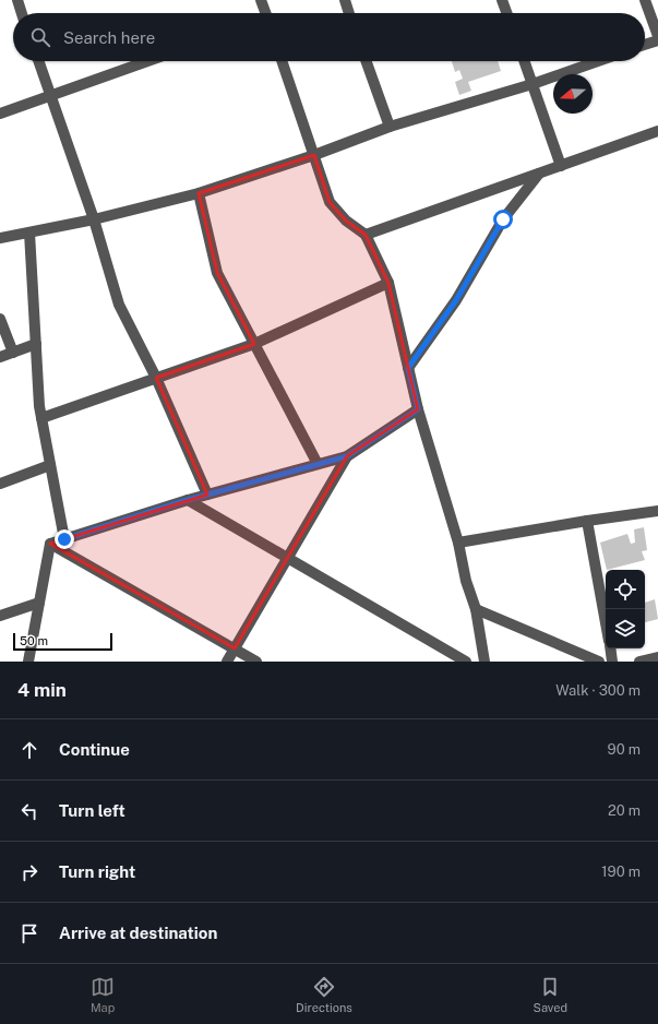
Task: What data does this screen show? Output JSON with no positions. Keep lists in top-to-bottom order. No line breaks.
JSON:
{"scale_bar":"50 m","north":"left","page":{"search":"Search here","scale":"50 m","heading":["4 min","Walk · 300 m"],"list":[["Continue","90 m"],["Turn left","20 m"],["Turn right","190 m"],"Arrive at destination"],"nav":["Map","Directions","Saved"]}}
